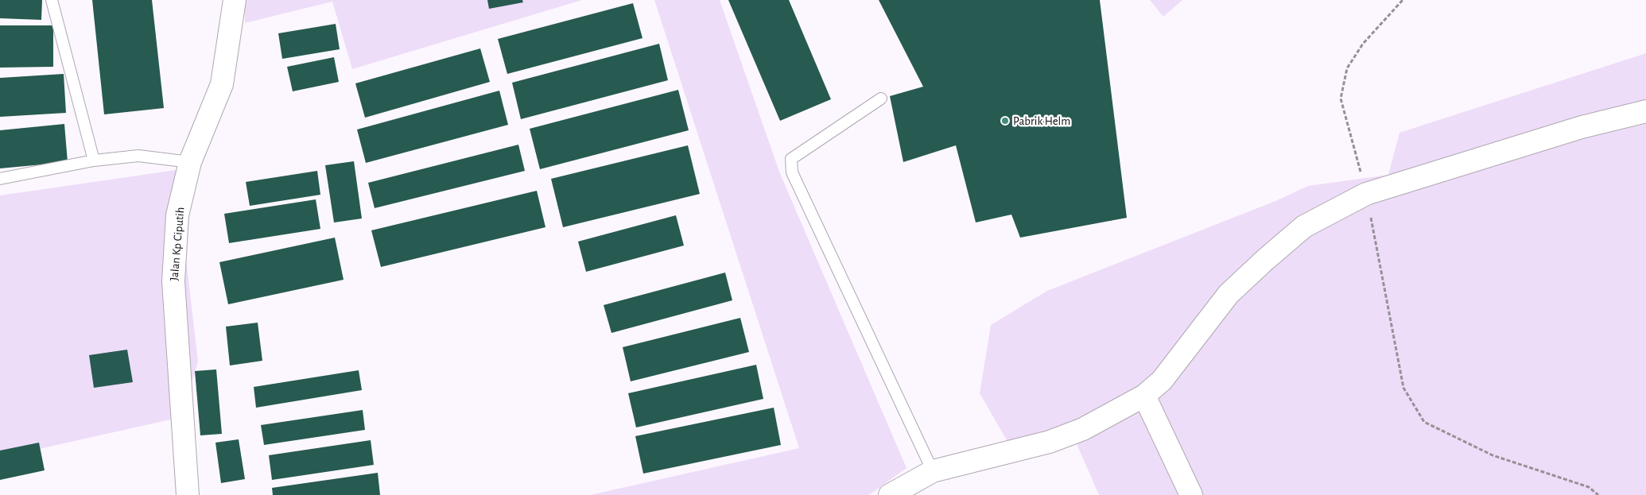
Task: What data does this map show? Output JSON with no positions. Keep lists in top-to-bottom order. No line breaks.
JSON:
{"streets":{"street":["Jalan Kp Ciputih"]},"places":["Pabrik Helm"]}
